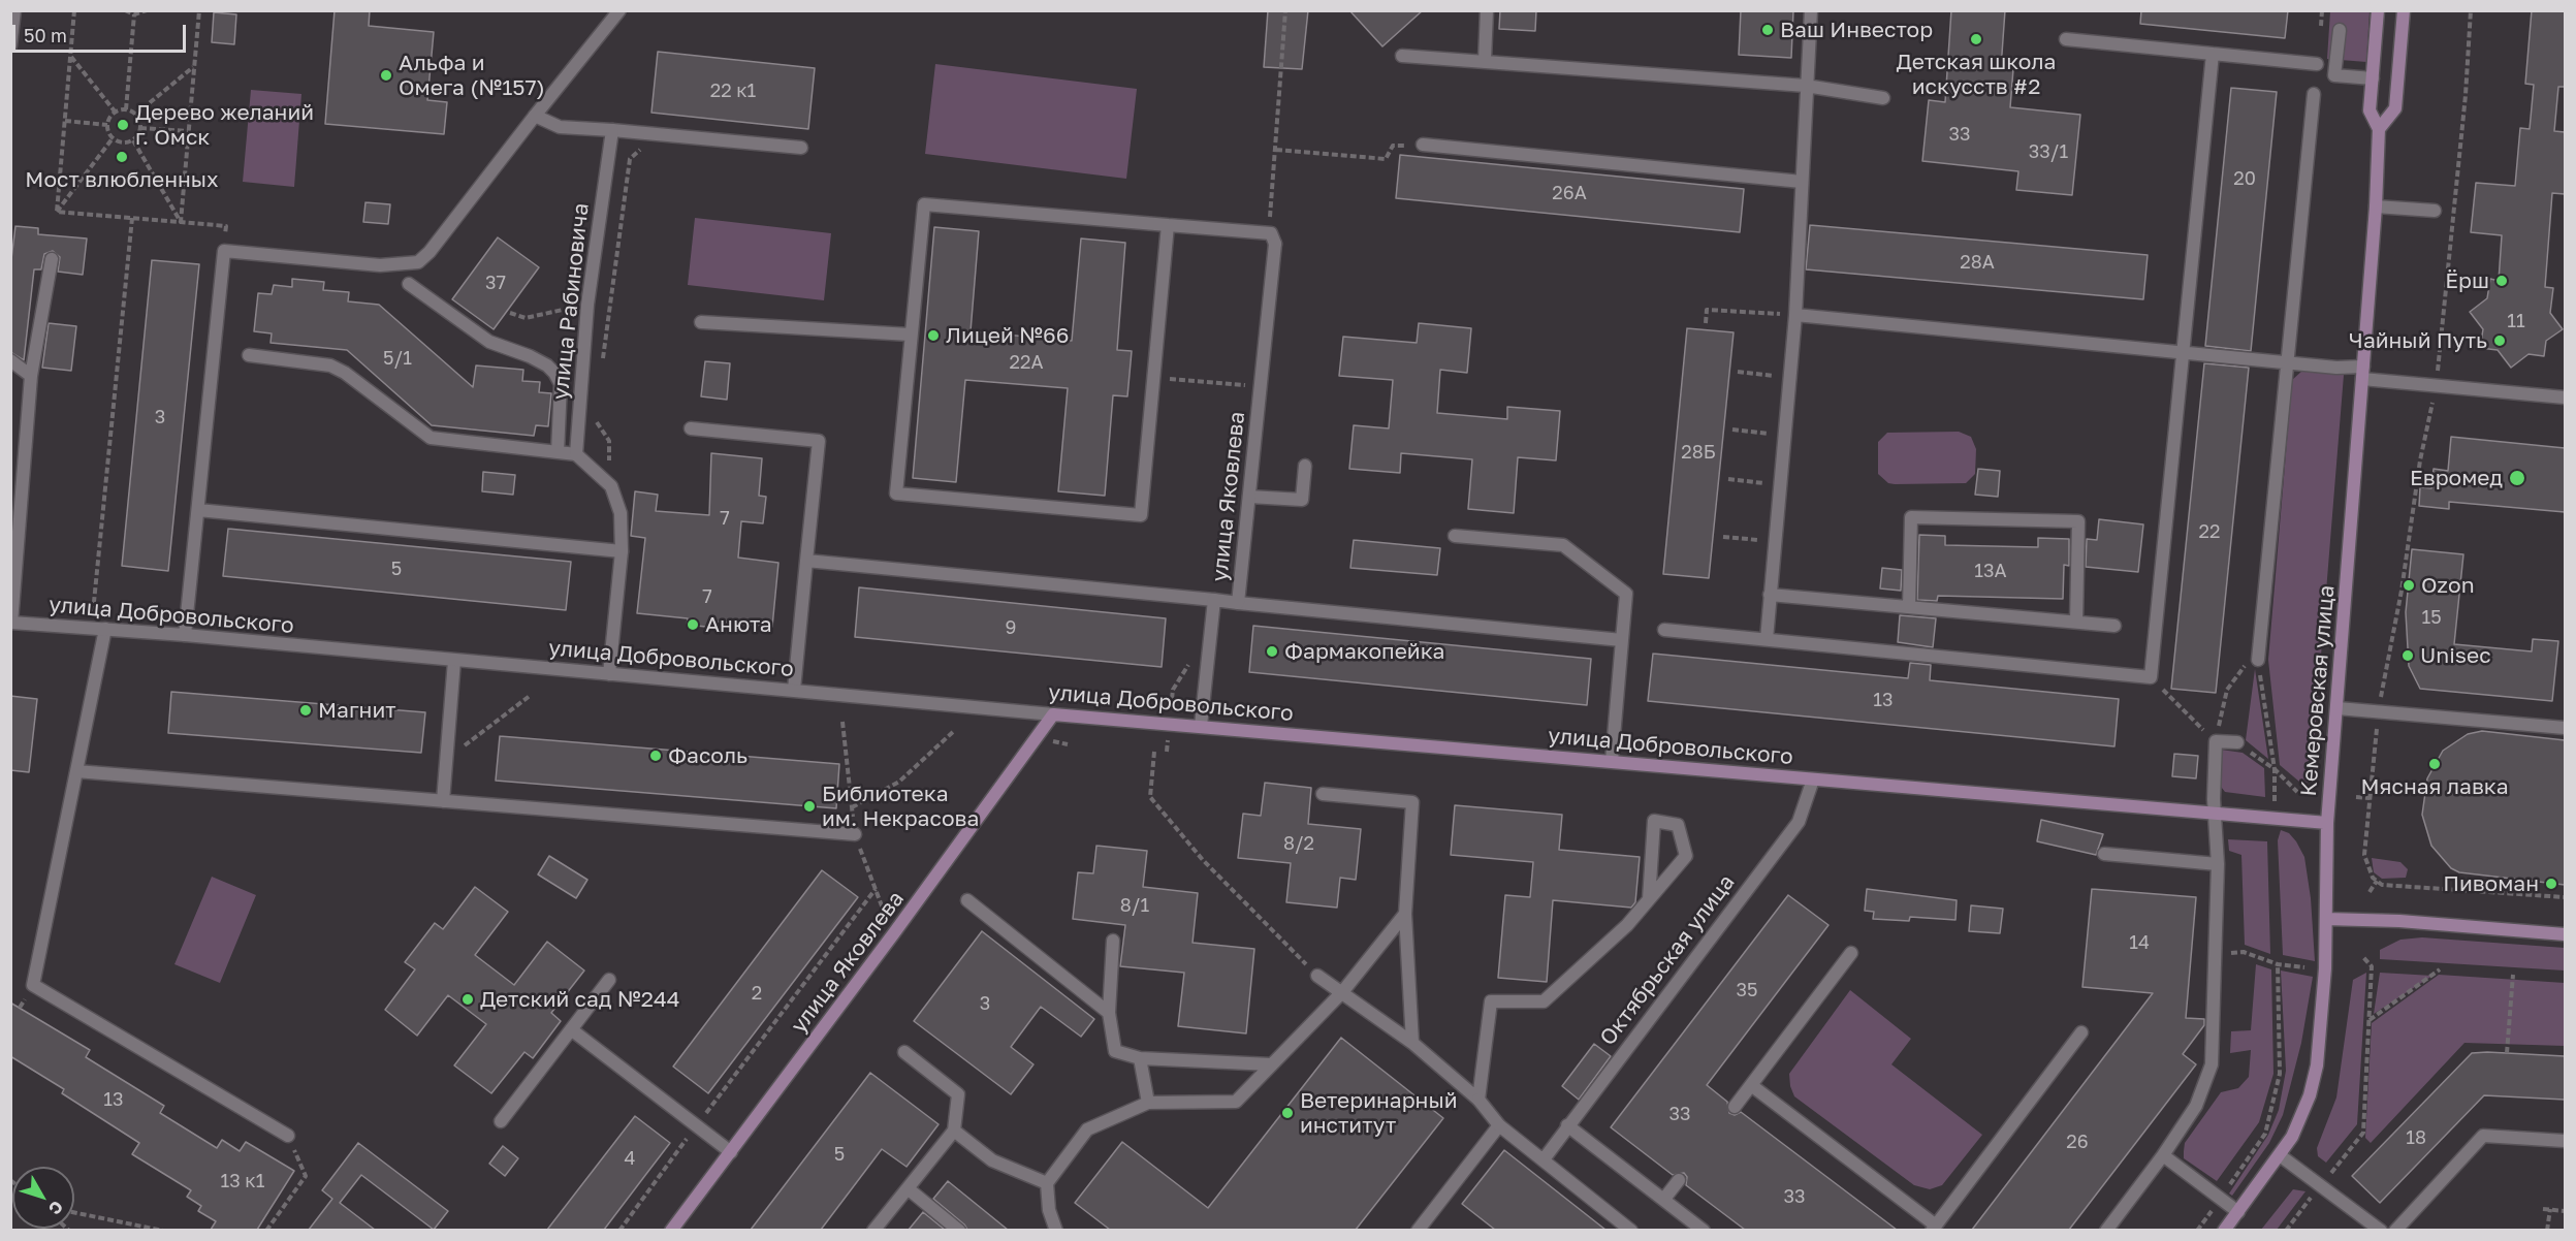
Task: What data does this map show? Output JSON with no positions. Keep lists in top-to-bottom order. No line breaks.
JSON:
{"streets":{"street":["улица Рабиновича","улица Яковлева","улица Добровольского","Кемеровская улица","Октябрьская улица"]},"crossings":[["улица Яковлева","улица Добровольского"],["улица Добровольского","Кемеровская улица"],["улица Добровольского","Октябрьская улица"]],"places":["Ваш Инвестор","Детская школа искусств #2","Альфа и Омега (№157)","Дерево желаний г. Омск","Мост влюбленных","Ёрш","Лицей №66","Чайный Путь","Евромед","Ozon","Анюта","Фармакопейка","Unisec","Магнит","Фасоль","Мясная лавка","Библиотека им. Некрасова","Пивоман","Детский сад №244","Ветеринарный институт"],"house_numbers":["22 к1","33","33/1","20","26А","28А","37","11","5/1","22А","3","28Б","7","22","5","13А","7","15","9","13","8/2","8/1","14","35","2","3","13","33","18","26","5","4","13 к1","33"],"scale_bar":"50 m","north":"bottom right"}
